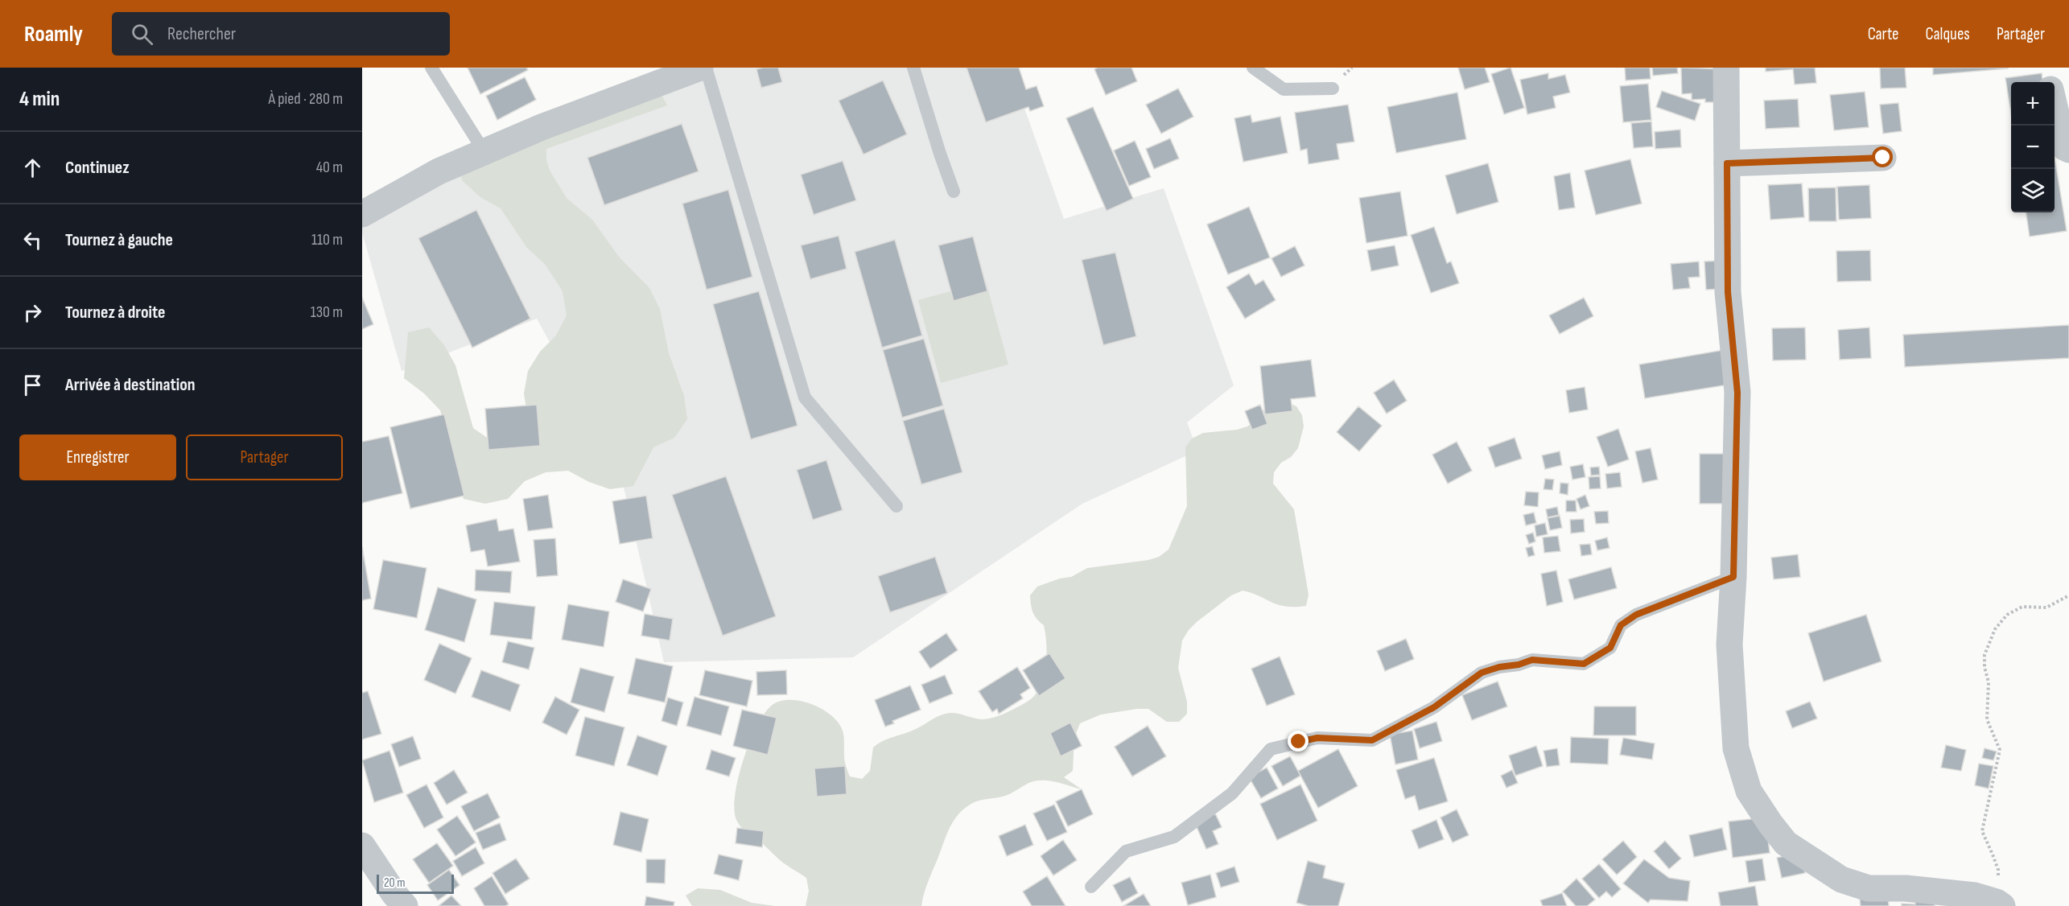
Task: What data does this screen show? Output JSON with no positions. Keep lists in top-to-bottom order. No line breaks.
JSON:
{"scale_bar":"20 m","page":{"header":"Roamly","search":"Rechercher","nav":["Carte","Calques","Partager"],"heading":["4 min","À pied · 280 m"],"map_buttons":["+","−"],"list":[["Continuez","40 m"],["Tournez à gauche","110 m"],["Tournez à droite","130 m"],"Arrivée à destination"],"buttons":["Enregistrer","Partager"],"scale":"20 m"}}
